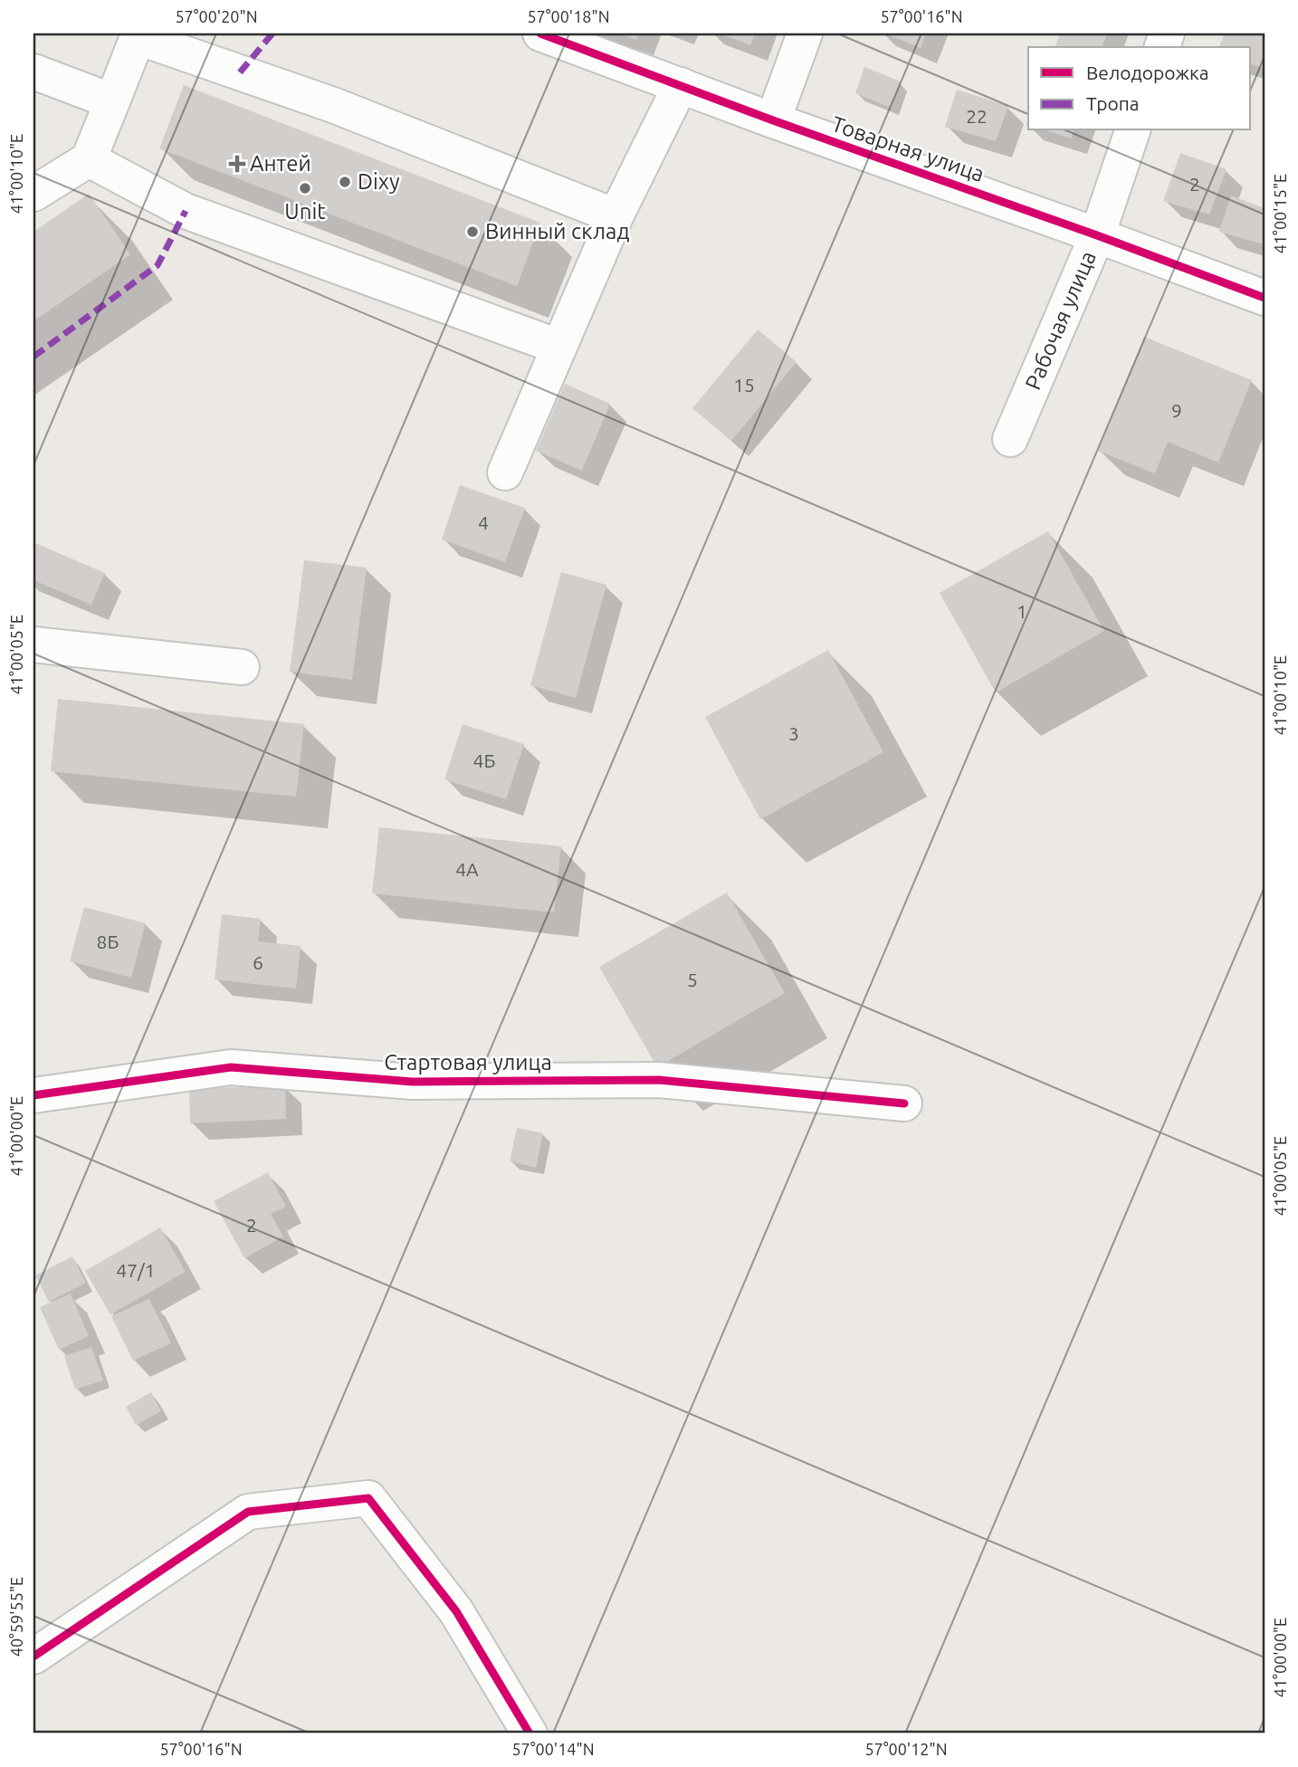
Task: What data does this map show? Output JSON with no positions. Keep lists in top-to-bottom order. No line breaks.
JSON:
{"streets":{"street":["Товарная улица","Рабочая улица","Стартовая улица"]},"crossings":[["Товарная улица","Рабочая улица"]],"places":{"health":["Антей"],"other":["Dixy","Unit","Винный склад"]},"house_numbers":["22","2","15","9","4","1","3","4Б","4А","8Б","6","5","2","47/1"],"legend":["Велодорожка","Тропа"],"coordinates":["57°00'20\"N","57°00'18\"N","57°00'16\"N","41°00'10\"E","41°00'15\"E","41°00'05\"E","41°00'00\"E","40°59'55\"E","57°00'14\"N","57°00'12\"N"]}
